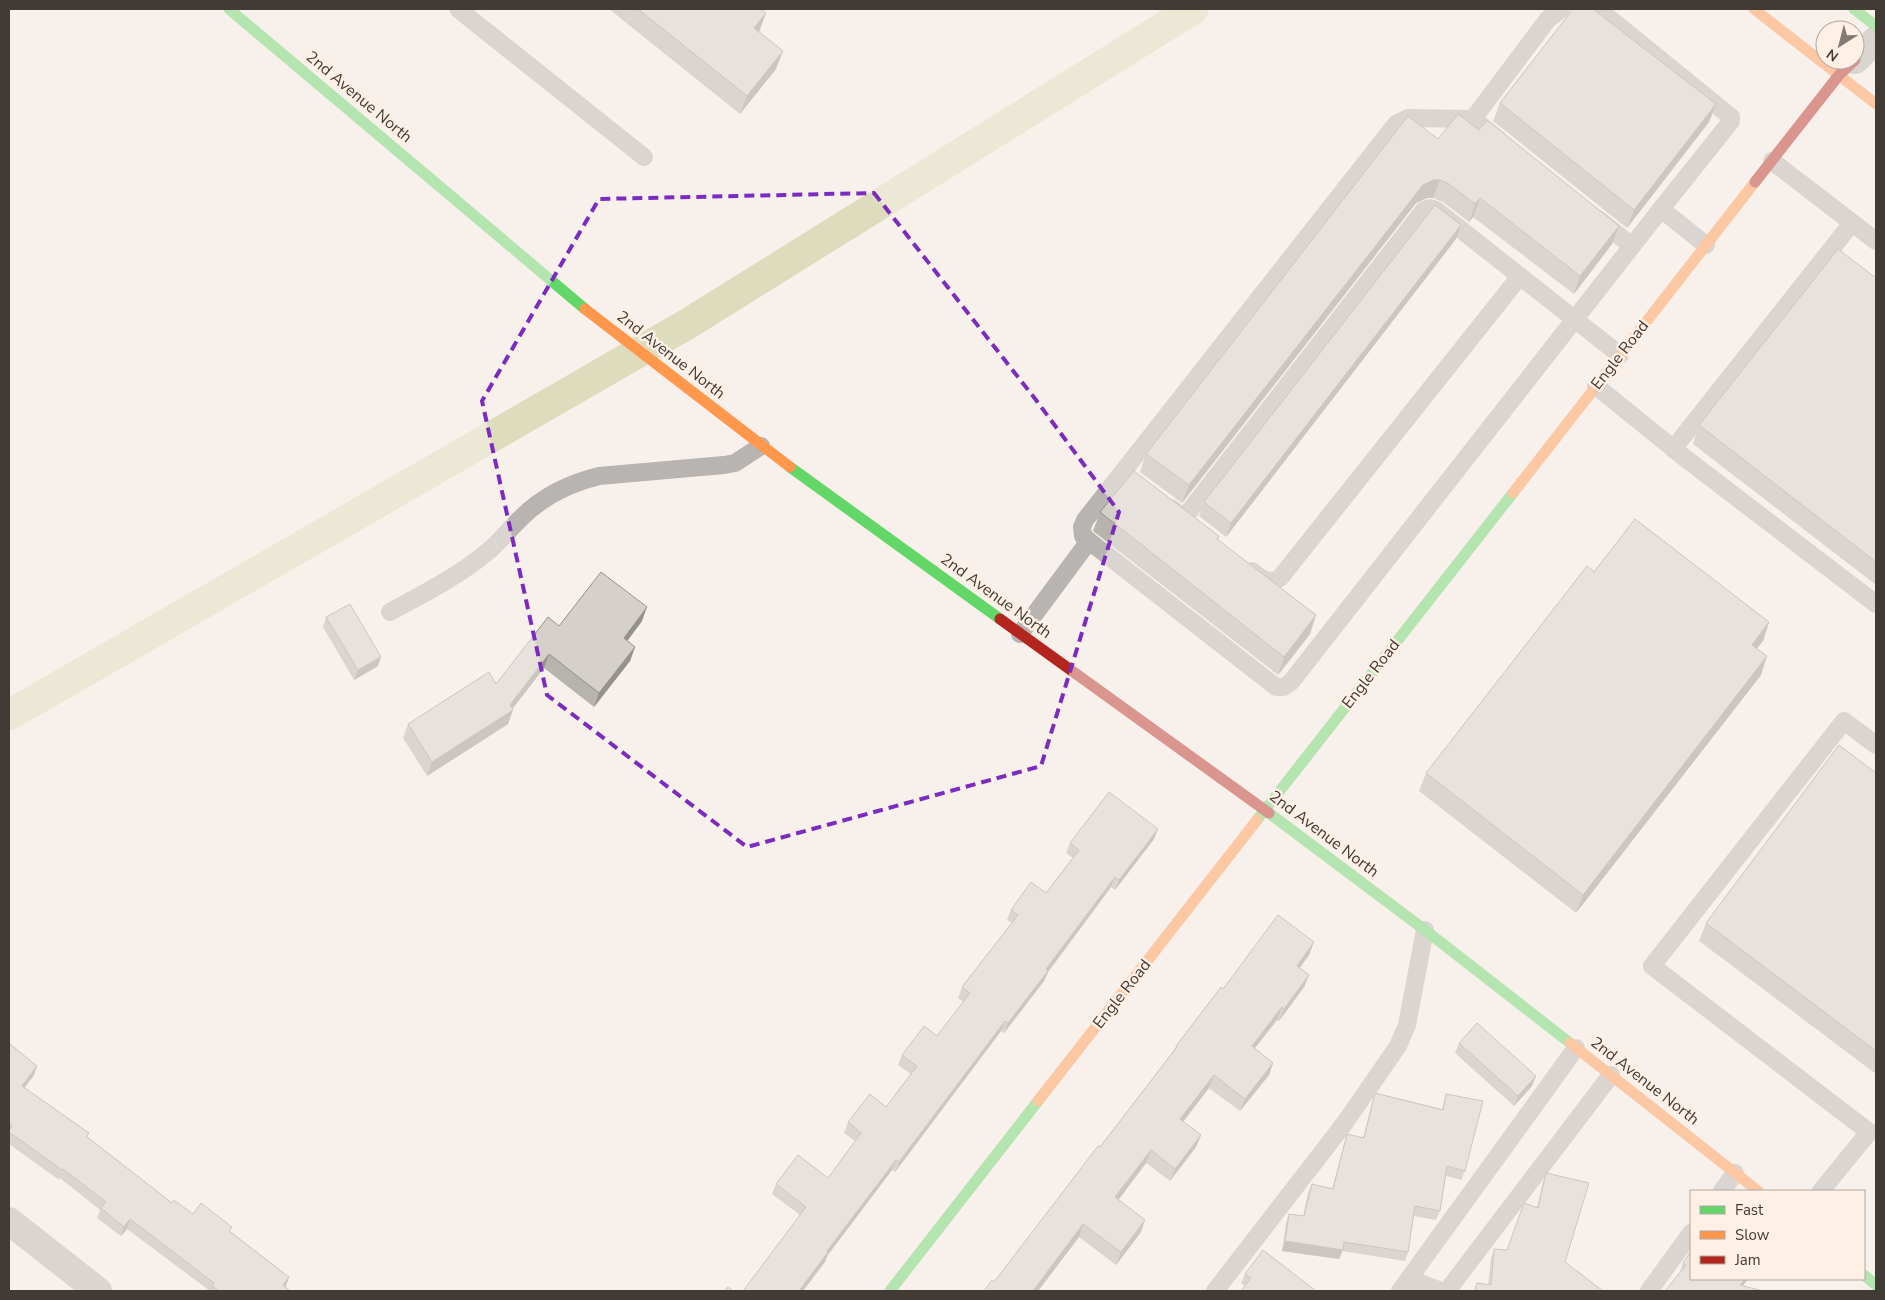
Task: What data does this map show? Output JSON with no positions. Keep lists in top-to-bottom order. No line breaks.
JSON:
{"streets":{"street":["2nd Avenue North","Engle Road"]},"crossings":[["2nd Avenue North","Engle Road"]],"legend":["Fast","Slow","Jam"],"north":"bottom left"}
